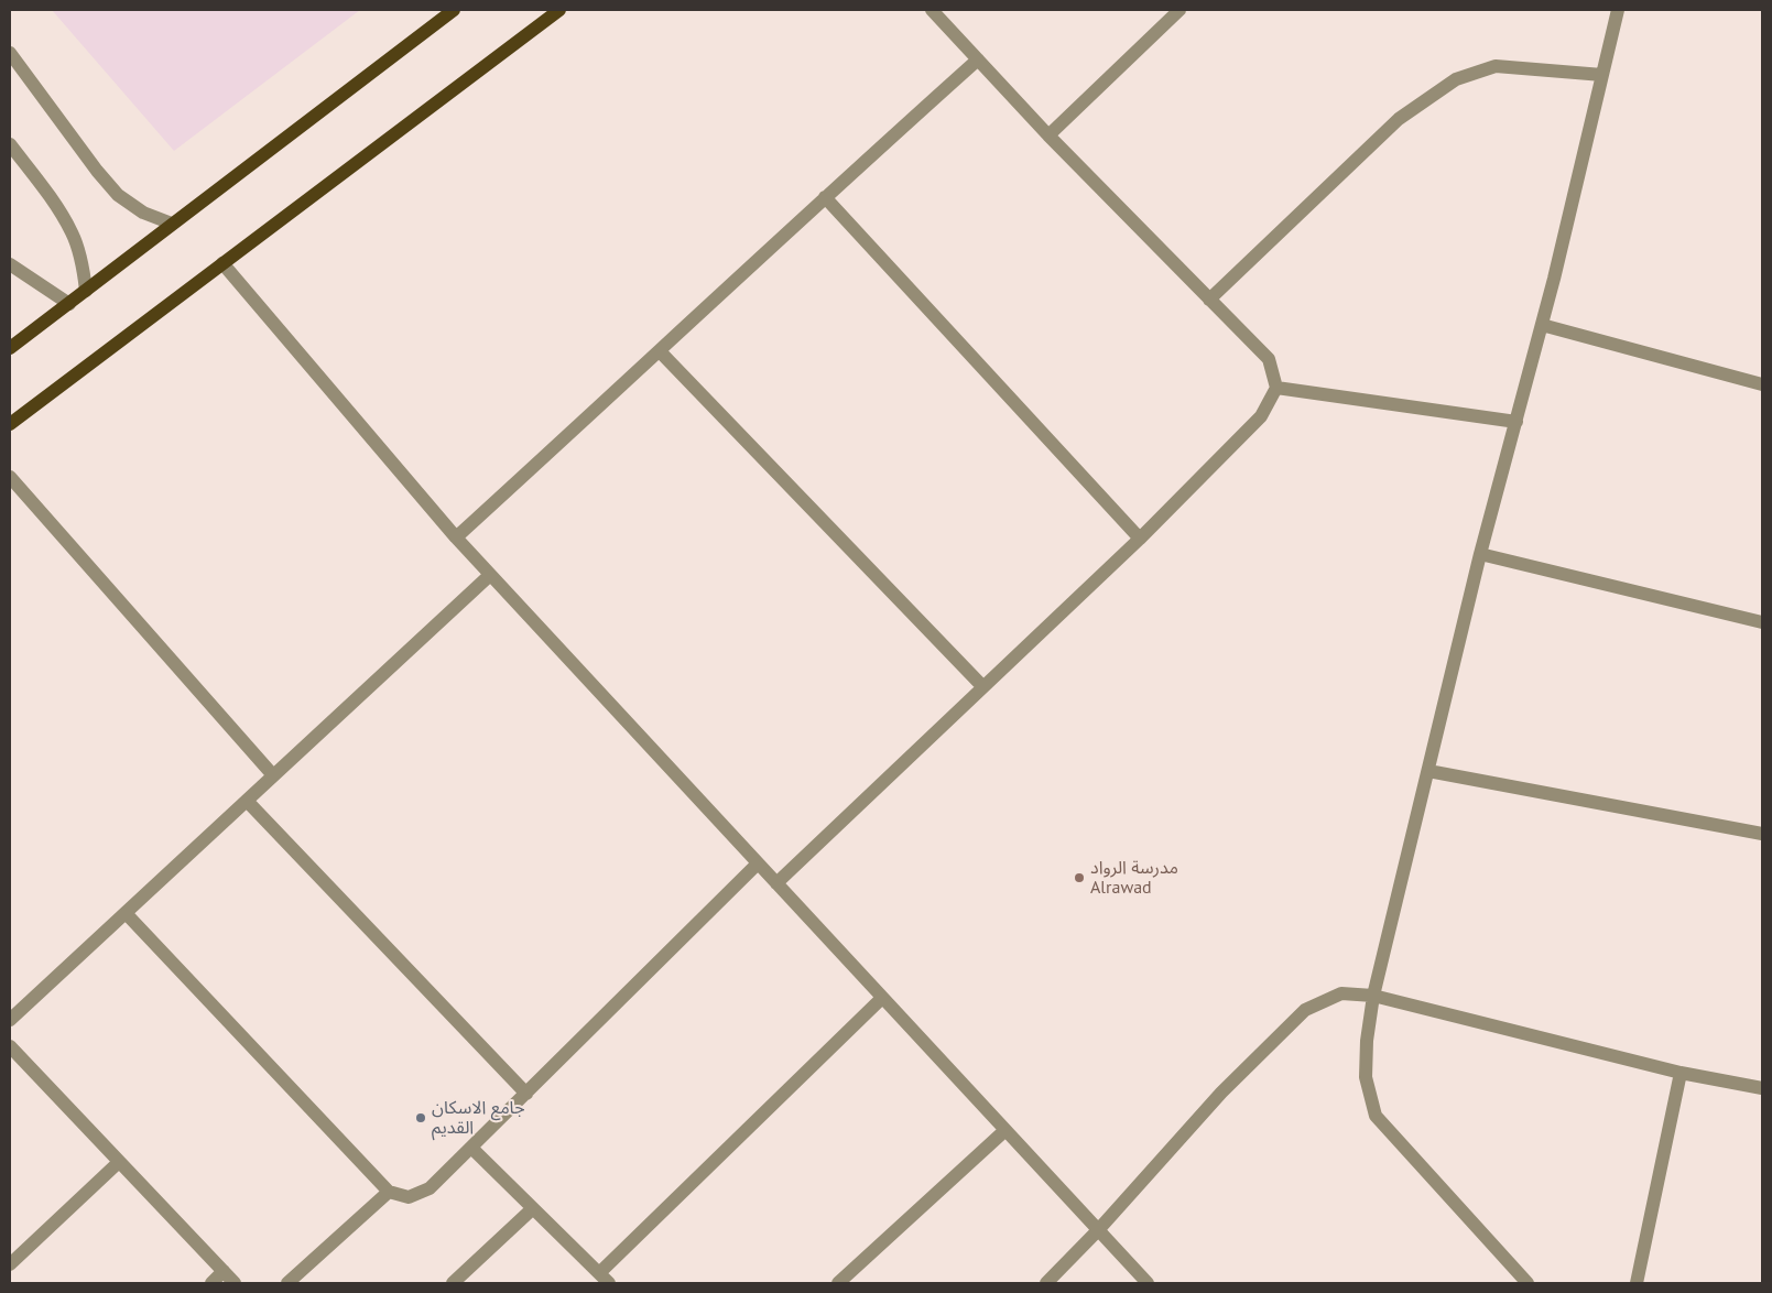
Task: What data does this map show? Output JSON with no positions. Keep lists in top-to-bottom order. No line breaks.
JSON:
{"places":["مدرسة الرواد Alrawad","جامع الاسكان القديم"]}
